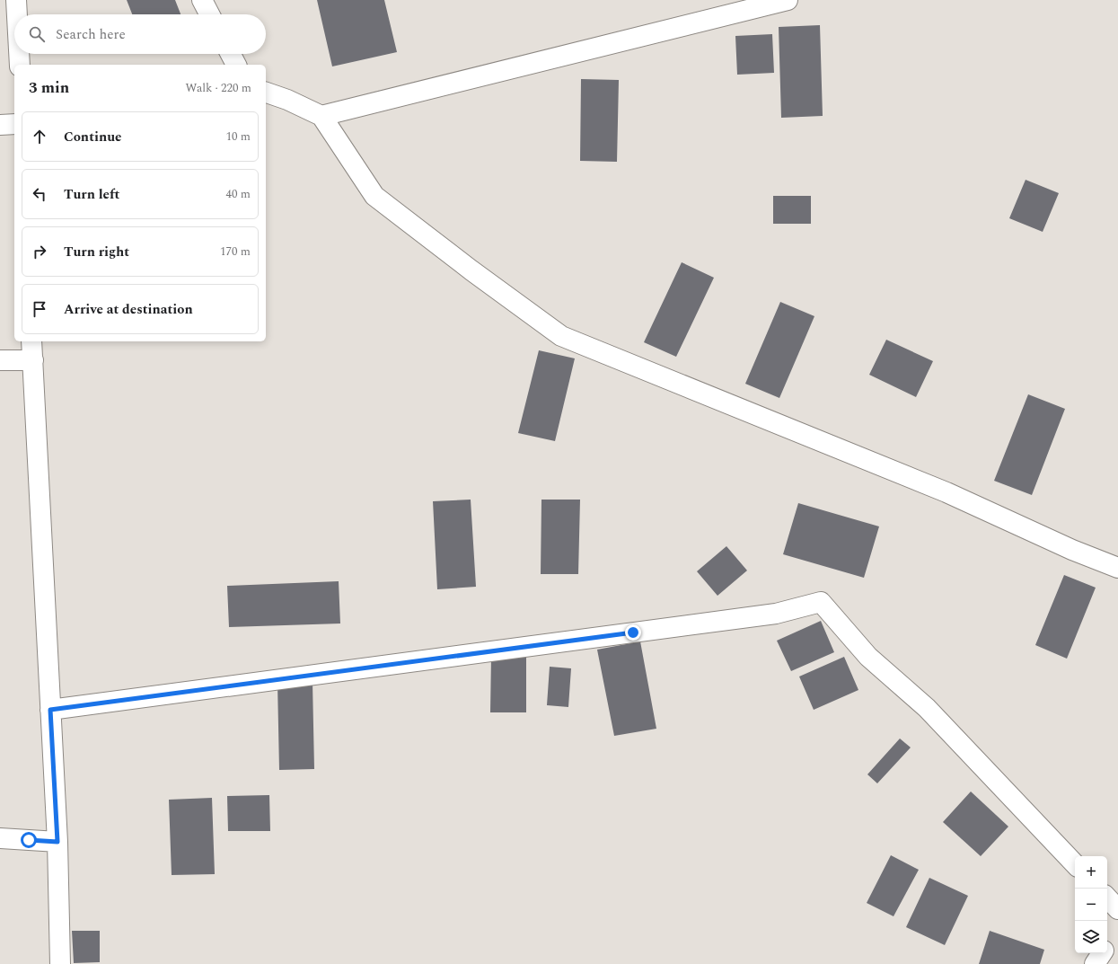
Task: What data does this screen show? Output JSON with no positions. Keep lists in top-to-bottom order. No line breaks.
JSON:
{"page":{"search":"Search here","heading":["3 min","Walk · 220 m"],"list":[["Continue","10 m"],["Turn left","40 m"],["Turn right","170 m"],"Arrive at destination"],"map_buttons":["+","−"]}}
